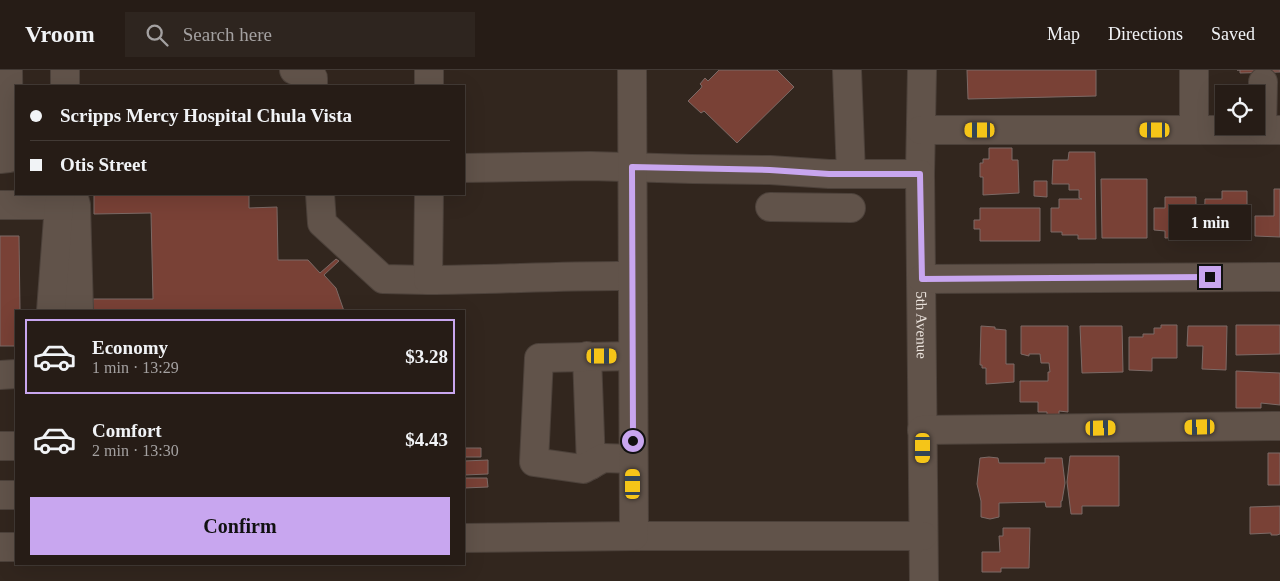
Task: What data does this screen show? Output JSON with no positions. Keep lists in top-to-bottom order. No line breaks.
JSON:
{"streets":{"street":["5th Avenue"]},"page":{"header":"Vroom","search":"Search here","nav":["Map","Directions","Saved"],"banner":["Scripps Mercy Hospital Chula Vista","Otis Street"],"bubble":"1 min","list":[{"name":"Economy","note":"1 min · 13:29","value":"$3.28"},{"name":"Comfort","note":"2 min · 13:30","value":"$4.43"}],"buttons":"Confirm"}}
